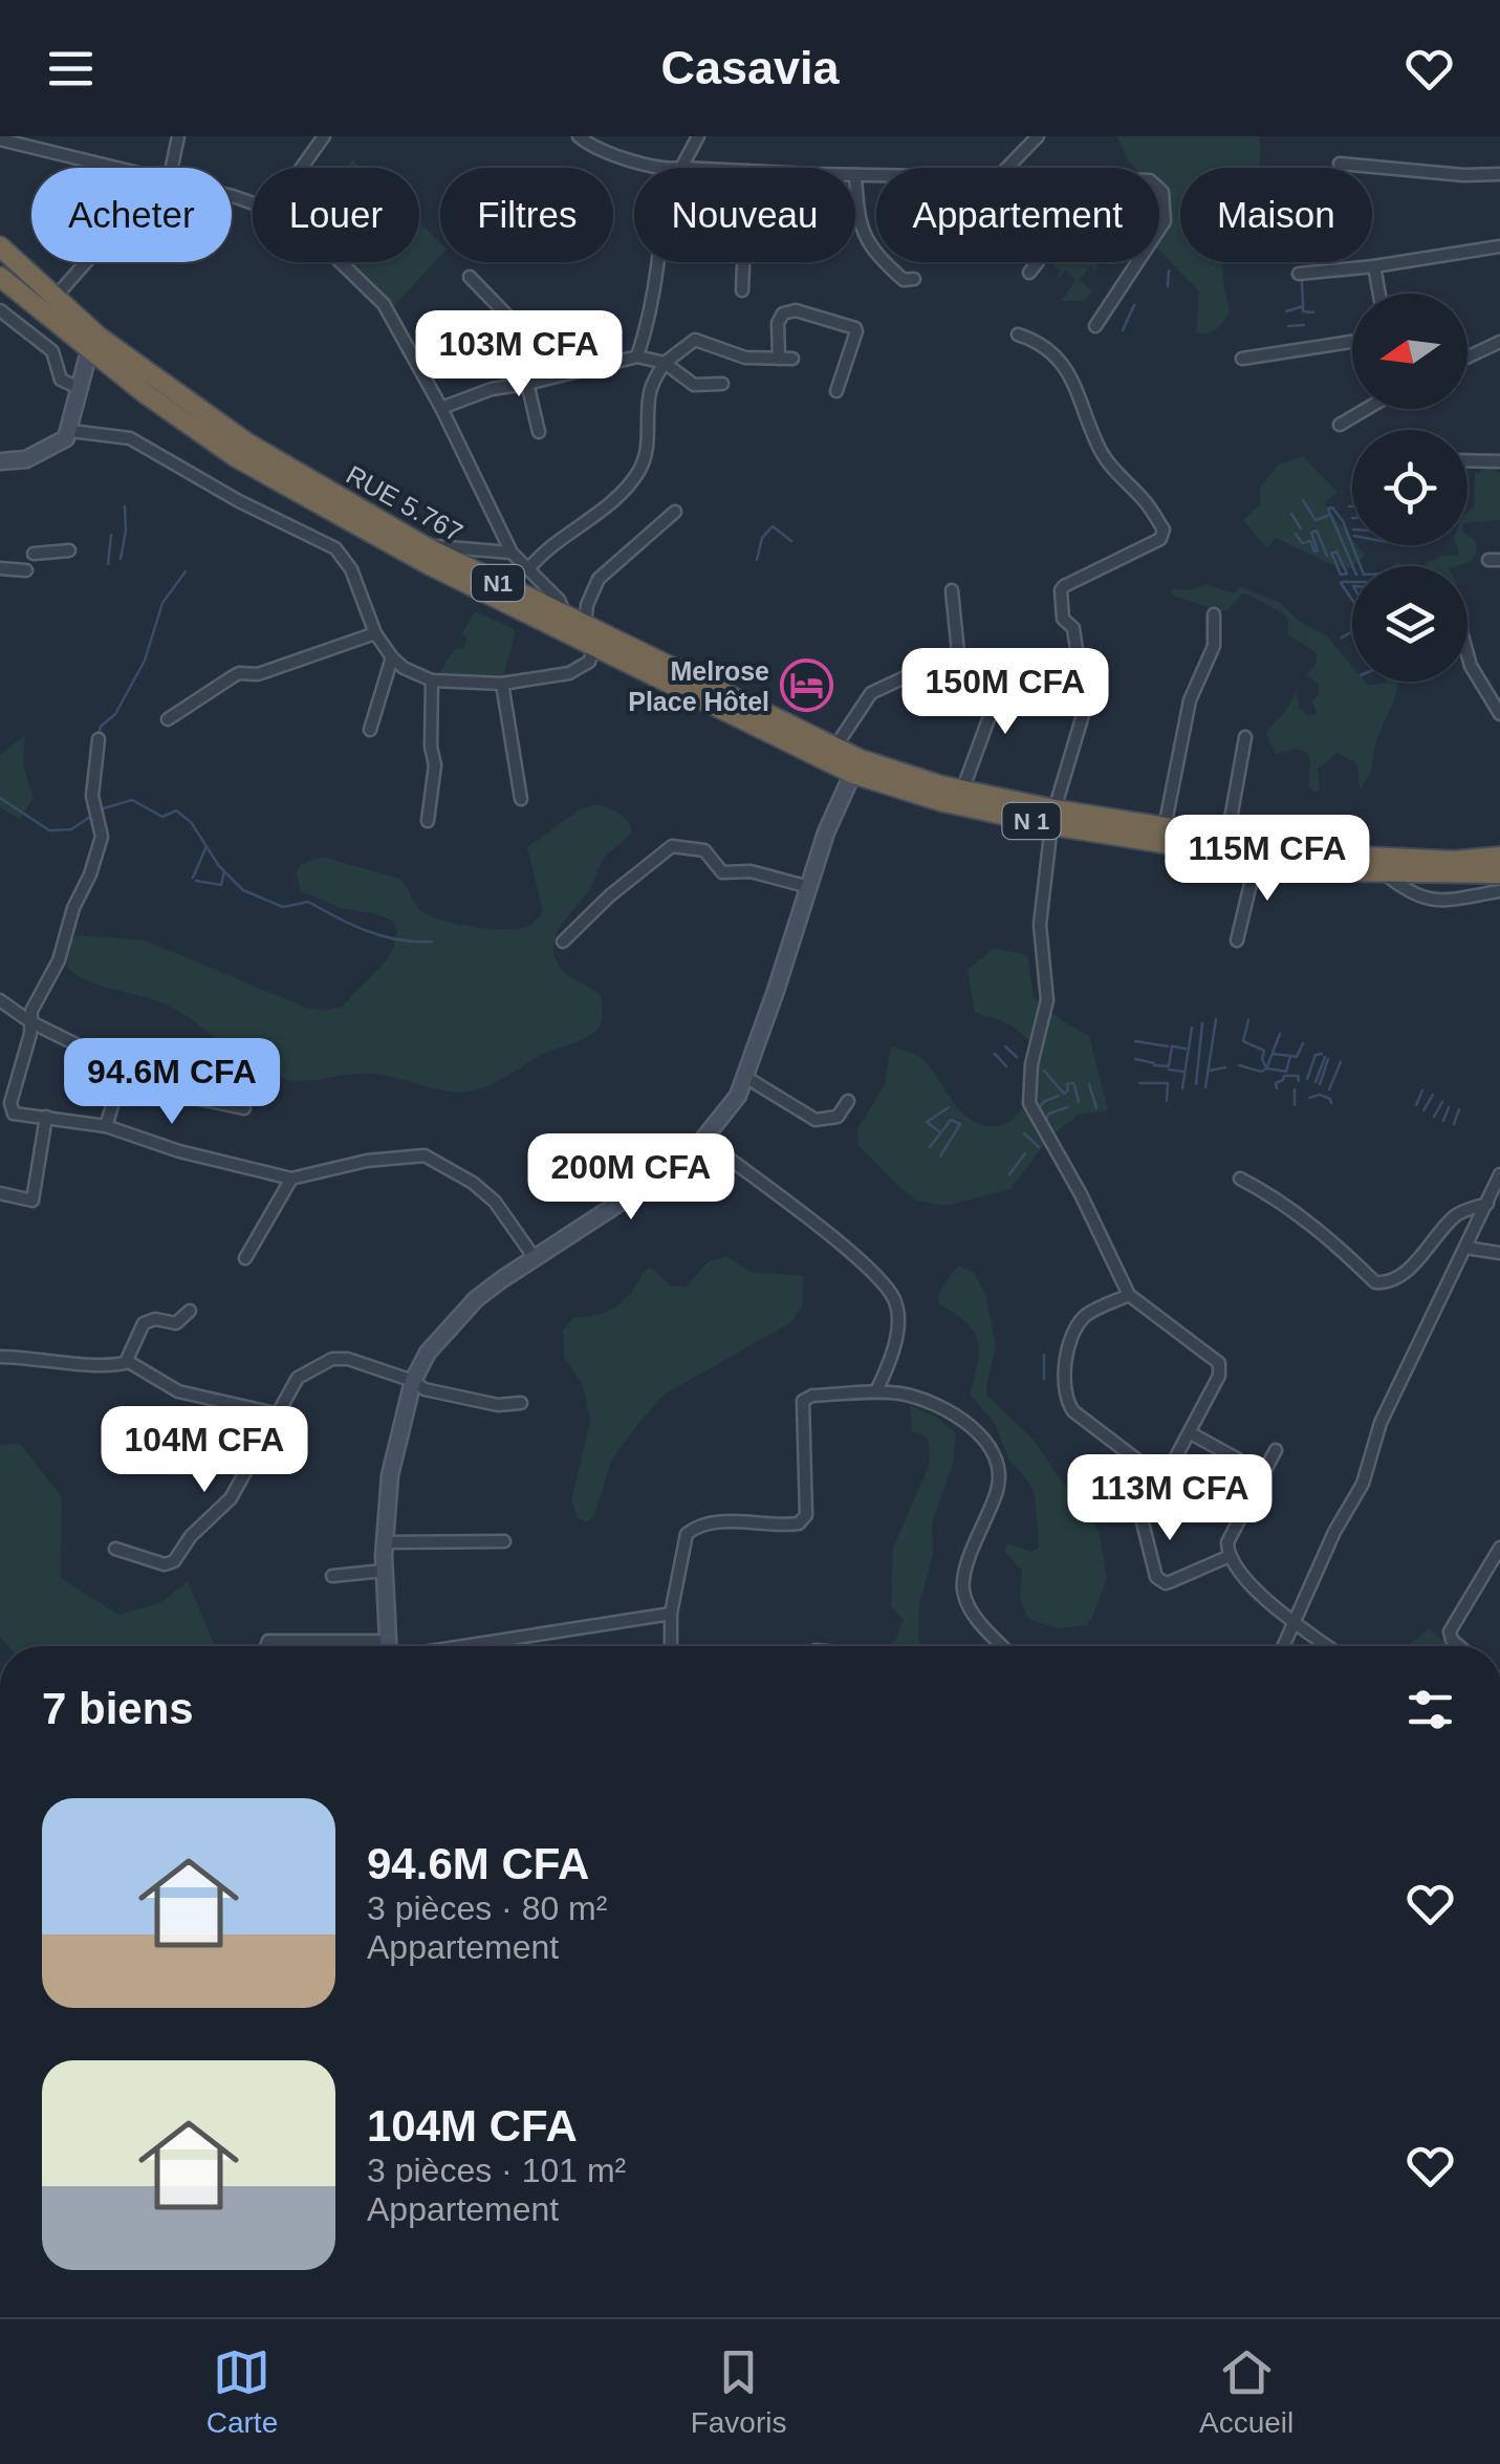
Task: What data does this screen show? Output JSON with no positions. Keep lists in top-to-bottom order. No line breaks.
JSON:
{"streets":{"highway":["RUE 5.767","N1","N 1"]},"crossings":[["RUE 5.767","N 1"]],"places":{"hotel":["Melrose Place Hôtel"]},"north":"left","page":{"header":"Casavia","chip":["Acheter","Louer","Filtres","Nouveau","Appartement","Maison"],"price":["103M CFA","150M CFA","115M CFA","94.6M CFA","200M CFA","104M CFA","113M CFA"],"heading":"7 biens","list":[{"name":"94.6M CFA","note":"3 pièces · 80 m² · Appartement"},{"name":"104M CFA","note":"3 pièces · 101 m² · Appartement"}],"tabs":["Carte","Favoris","Accueil"]}}
